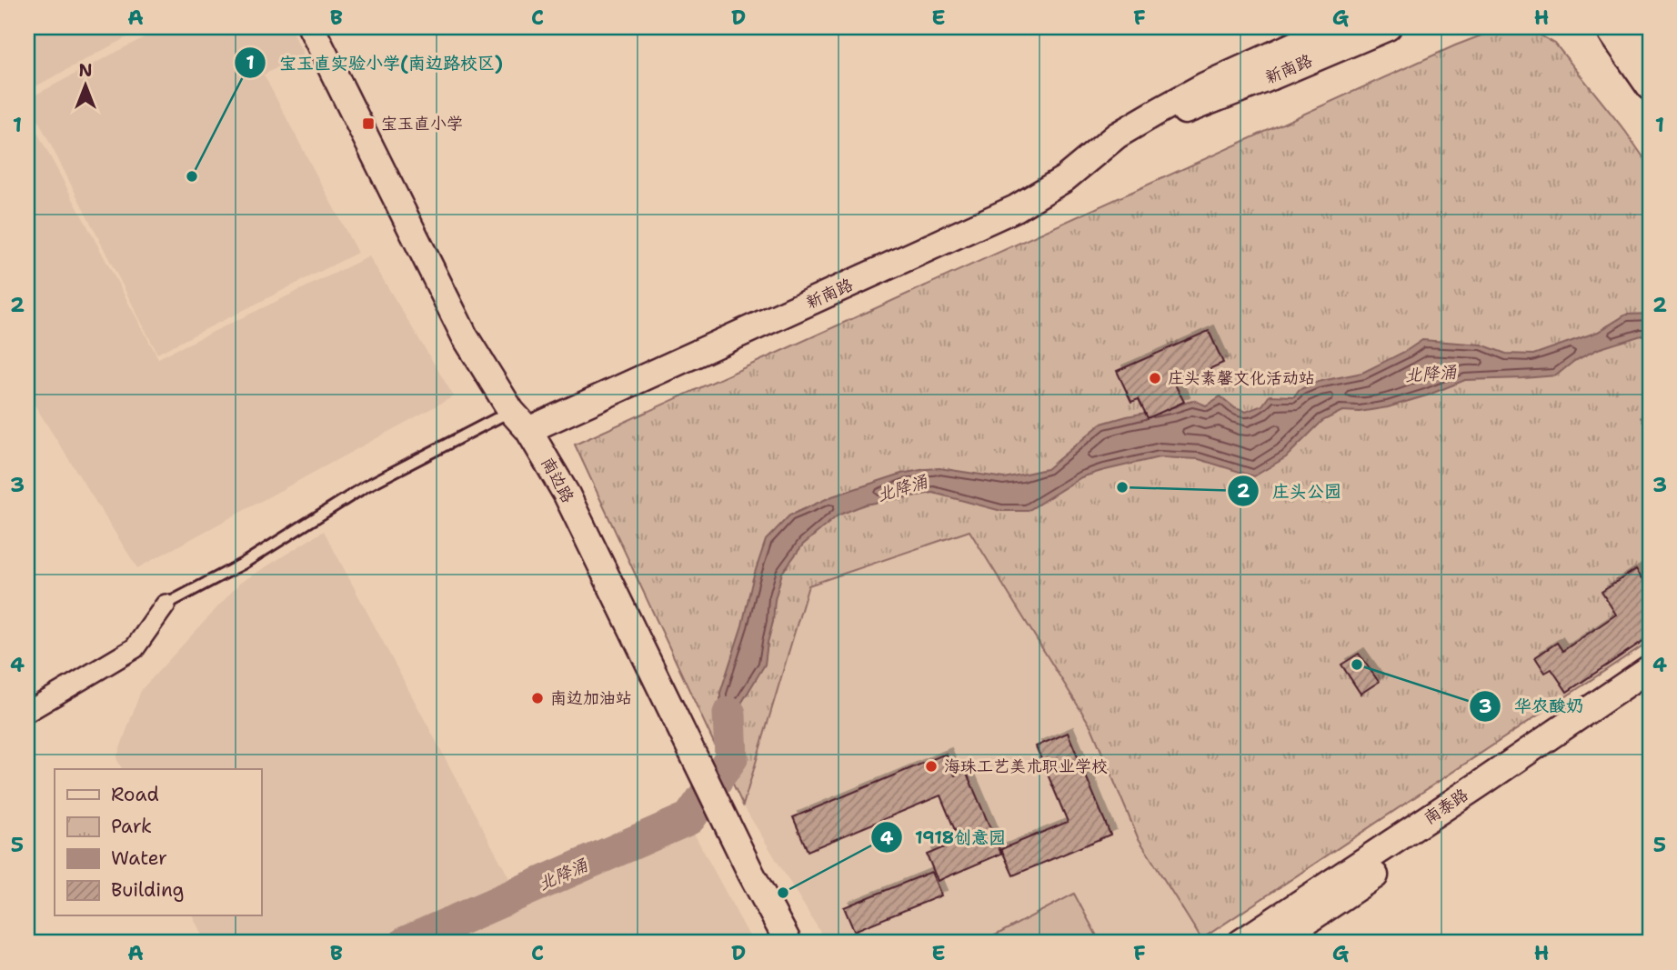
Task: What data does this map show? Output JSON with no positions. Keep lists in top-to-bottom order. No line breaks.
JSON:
{"streets":{"street":["新南路","南边路","南泰路"]},"crossings":[["新南路","南边路"]],"water":["北降涌"],"places":{"transit":["宝玉直小学"],"other":["宝玉直实验小学(南边路校区)","庄头素馨文化活动站","庄头公园","华农酸奶","南边加油站","海珠工艺美术职业学校","1918创意园"]},"legend":["Road","Park","Water","Building"],"north":"top","grid":{"columns":["A","B","C","D","E","F","G","H"],"rows":["1","2","3","4","5"]}}
